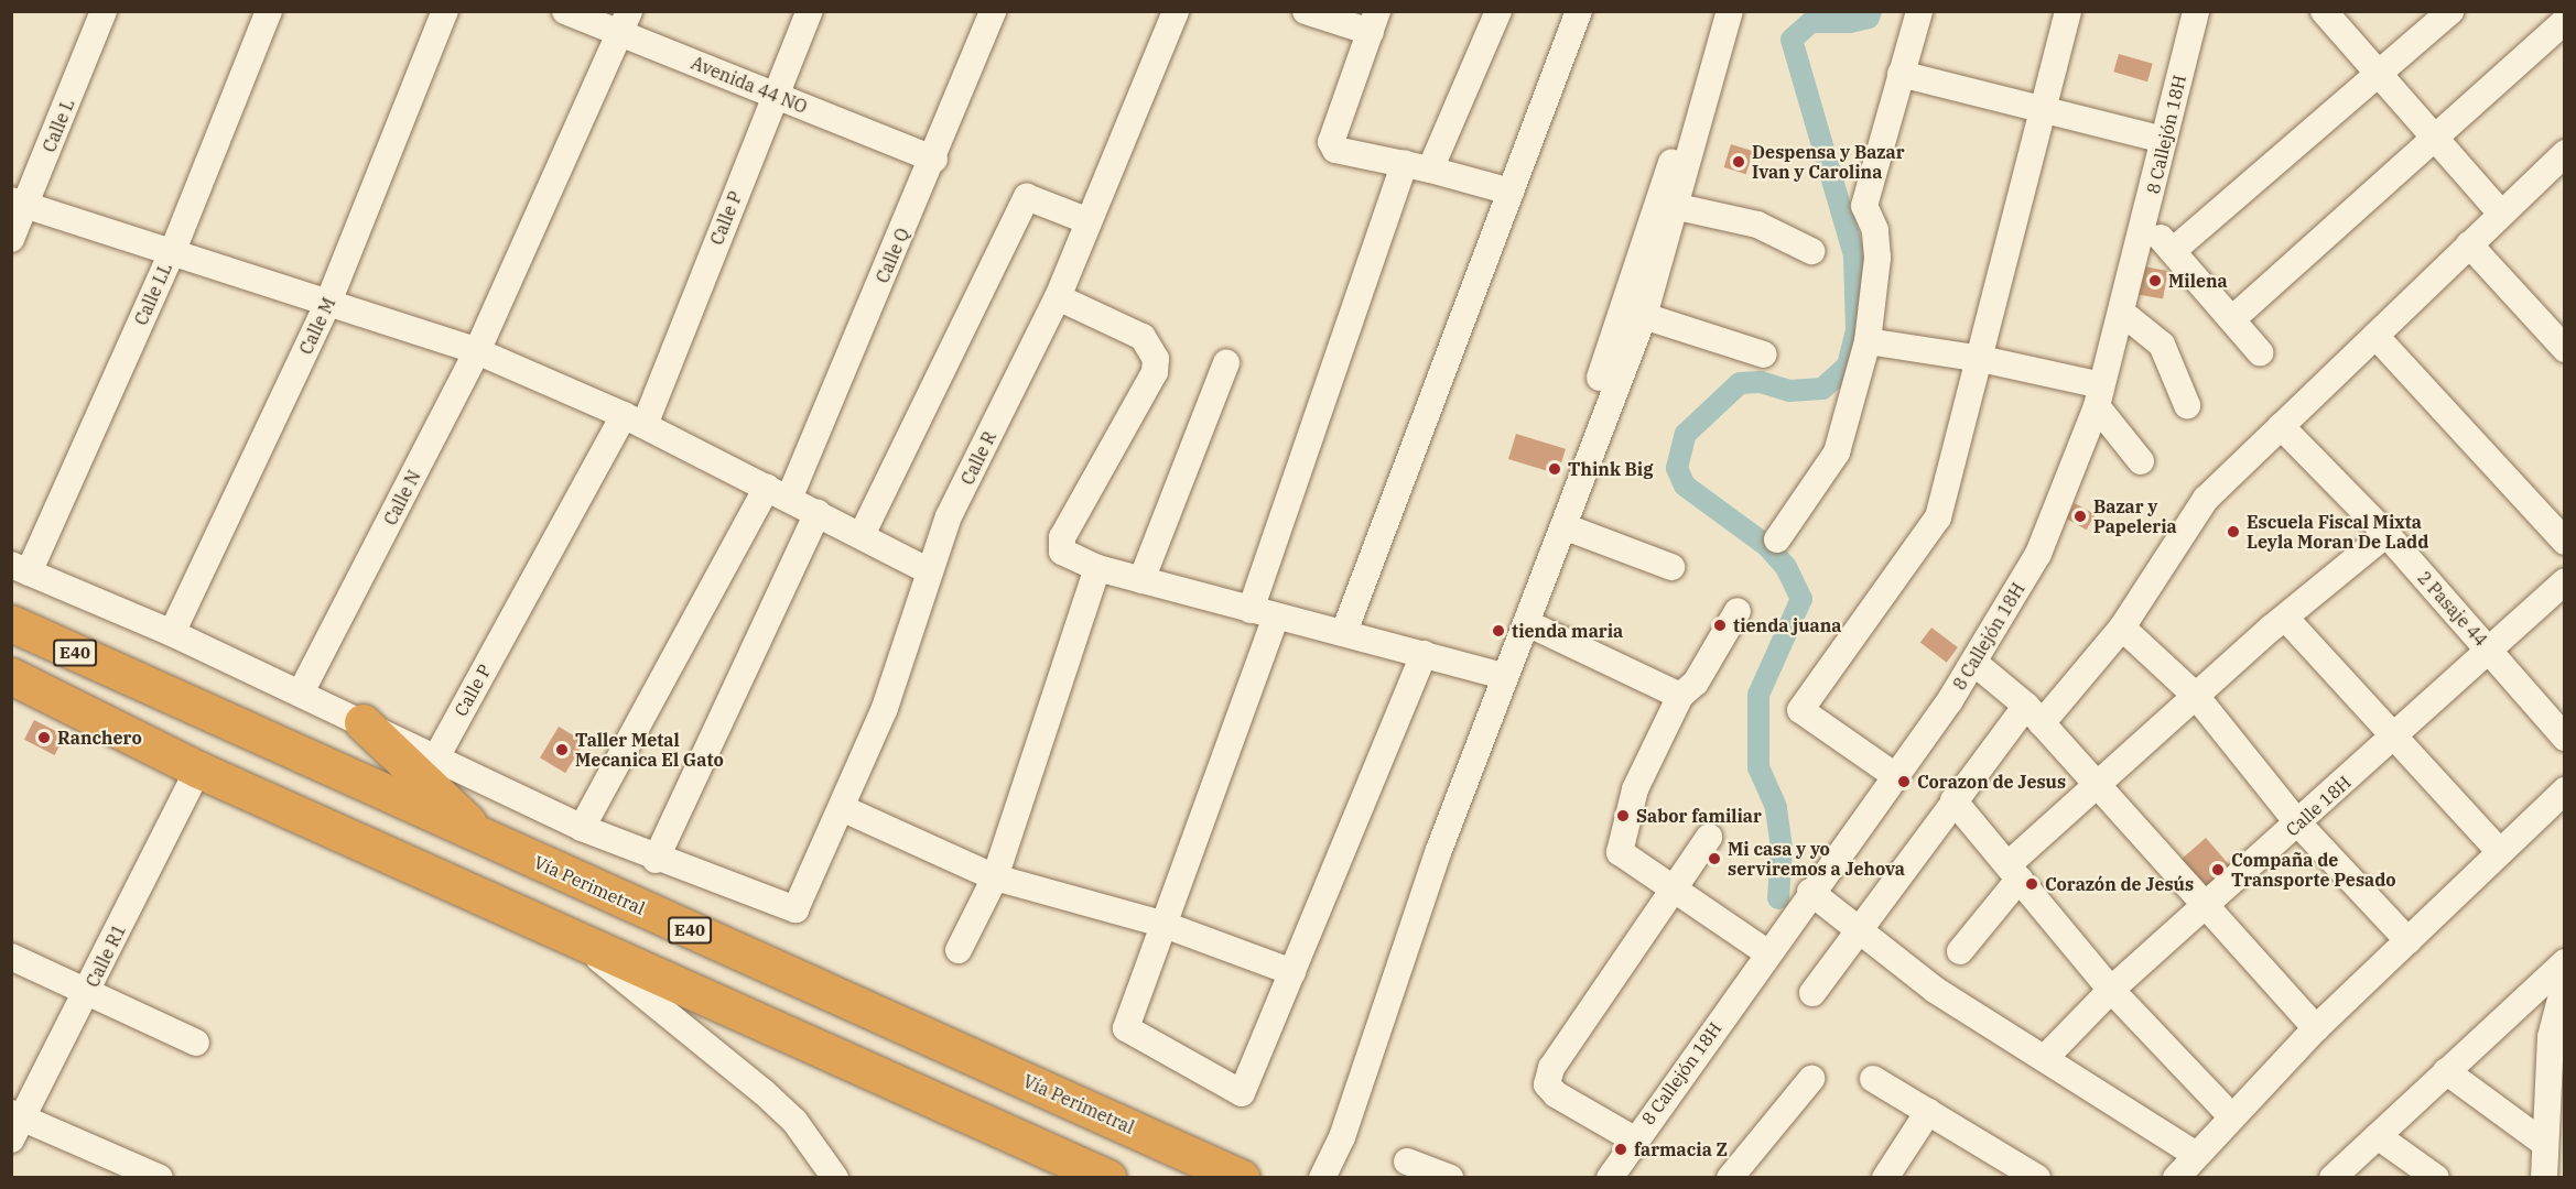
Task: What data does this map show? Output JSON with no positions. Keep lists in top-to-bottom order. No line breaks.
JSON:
{"streets":{"highway":["E40","Vía Perimetral"],"street":["Avenida 44 NO","Calle L","8 Callejón 18H","Calle P","Calle Q","Calle LL","Calle M","Calle R","Calle N","2 Pasaje 44","Calle 18H","Calle R1"]},"crossings":[["Avenida 44 NO","Calle P"],["Avenida 44 NO","Calle Q"],["Avenida 44 NO","Calle N"],["2 Pasaje 44","Calle 18H"],["E40","Calle R1"]],"places":["Despensa y Bazar Ivan y Carolina","Milena","Think Big","Bazar y Papeleria","Escuela Fiscal Mixta Leyla Moran De Ladd","tienda juana","tienda maria","Ranchero","Taller Metal Mecanica El Gato","Corazon de Jesus","Sabor familiar","Mi casa y yo serviremos a Jehova","Compaña de Transporte Pesado","Corazón de Jesús","farmacia Z"]}
